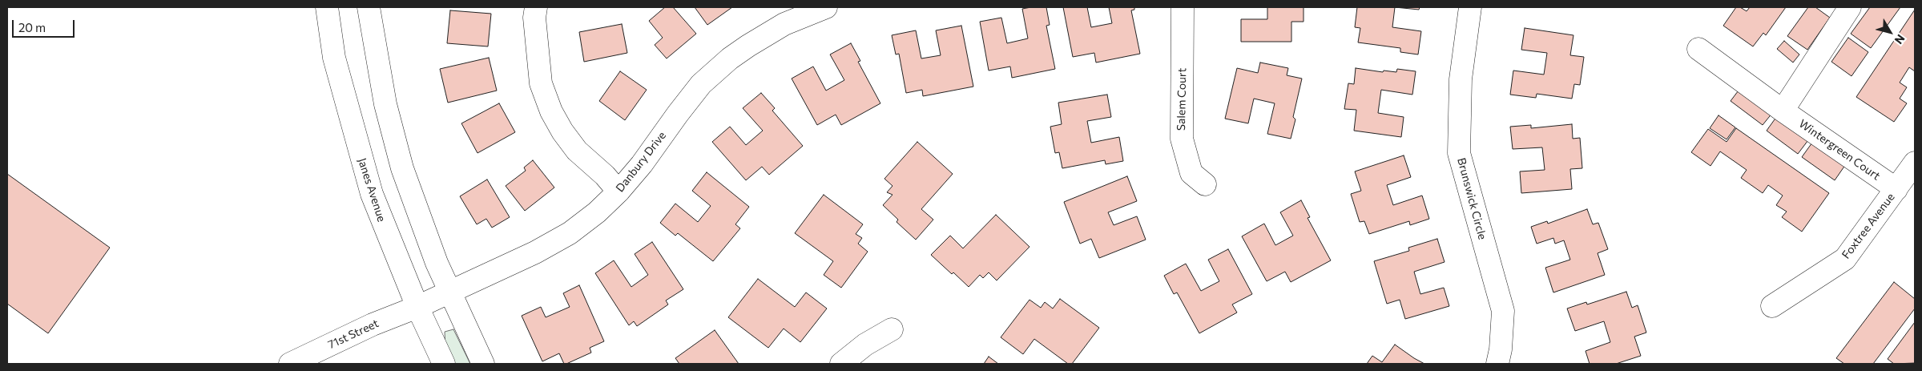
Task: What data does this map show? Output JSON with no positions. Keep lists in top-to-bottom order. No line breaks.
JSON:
{"streets":{"street":["Salem Court","Wintergreen Court","Danbury Drive","Janes Avenue","Brunswick Circle","Foxtree Avenue","71st Street"]},"crossings":[["Wintergreen Court","Foxtree Avenue"],["Danbury Drive","Janes Avenue"],["Danbury Drive","71st Street"],["Janes Avenue","71st Street"]],"scale_bar":"20 m","north":"bottom right"}
